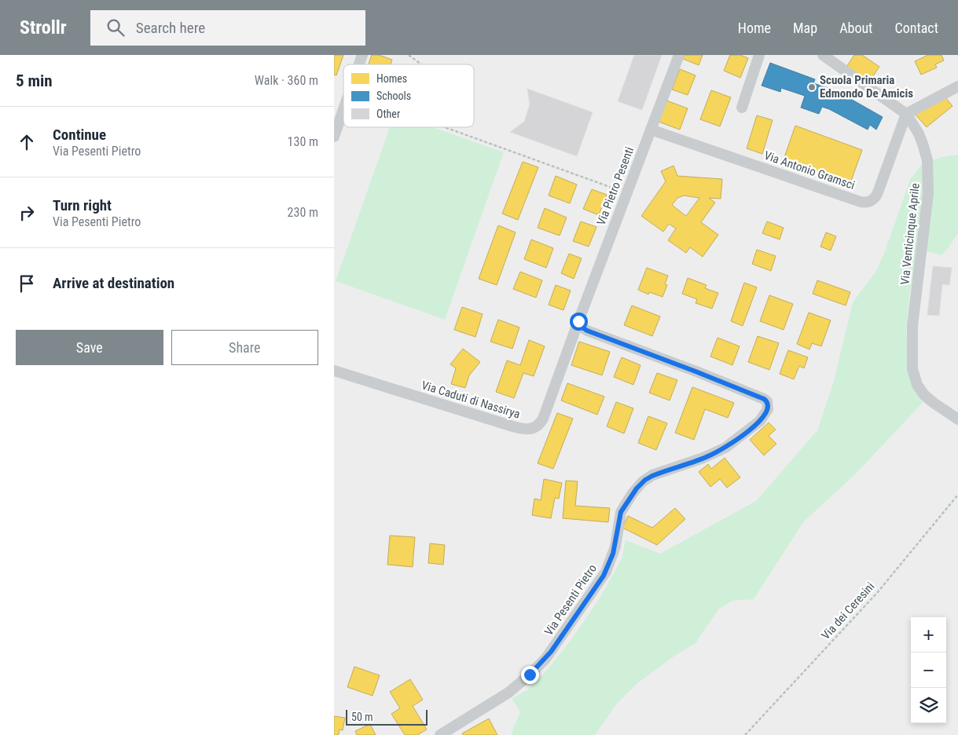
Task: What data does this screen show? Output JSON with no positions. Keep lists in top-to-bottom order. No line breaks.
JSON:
{"streets":{"street":["Via Antonio Gramsci","Via Pietro Pesenti","Via Venticinque Aprile","Via Caduti di Nassirya","Via Pesenti Pietro"],"path":["Via dei Ceresini"]},"crossings":[["Via Antonio Gramsci","Via Pietro Pesenti"],["Via Antonio Gramsci","Via Venticinque Aprile"],["Via Pietro Pesenti","Via Caduti di Nassirya"],["Via Pietro Pesenti","Via Pesenti Pietro"],["Via Caduti di Nassirya","Via Pesenti Pietro"]],"places":["Scuola Primaria Edmondo De Amicis"],"legend":["Homes","Schools","Other"],"scale_bar":"50 m","page":{"header":"Strollr","search":"Search here","nav":["Home","Map","About","Contact"],"heading":["5 min","Walk · 360 m"],"list":[["Continue","Via Pesenti Pietro","130 m"],["Turn right","Via Pesenti Pietro","230 m"],"Arrive at destination"],"buttons":["Save","Share"],"map_buttons":["+","−"],"scale":"50 m"}}
